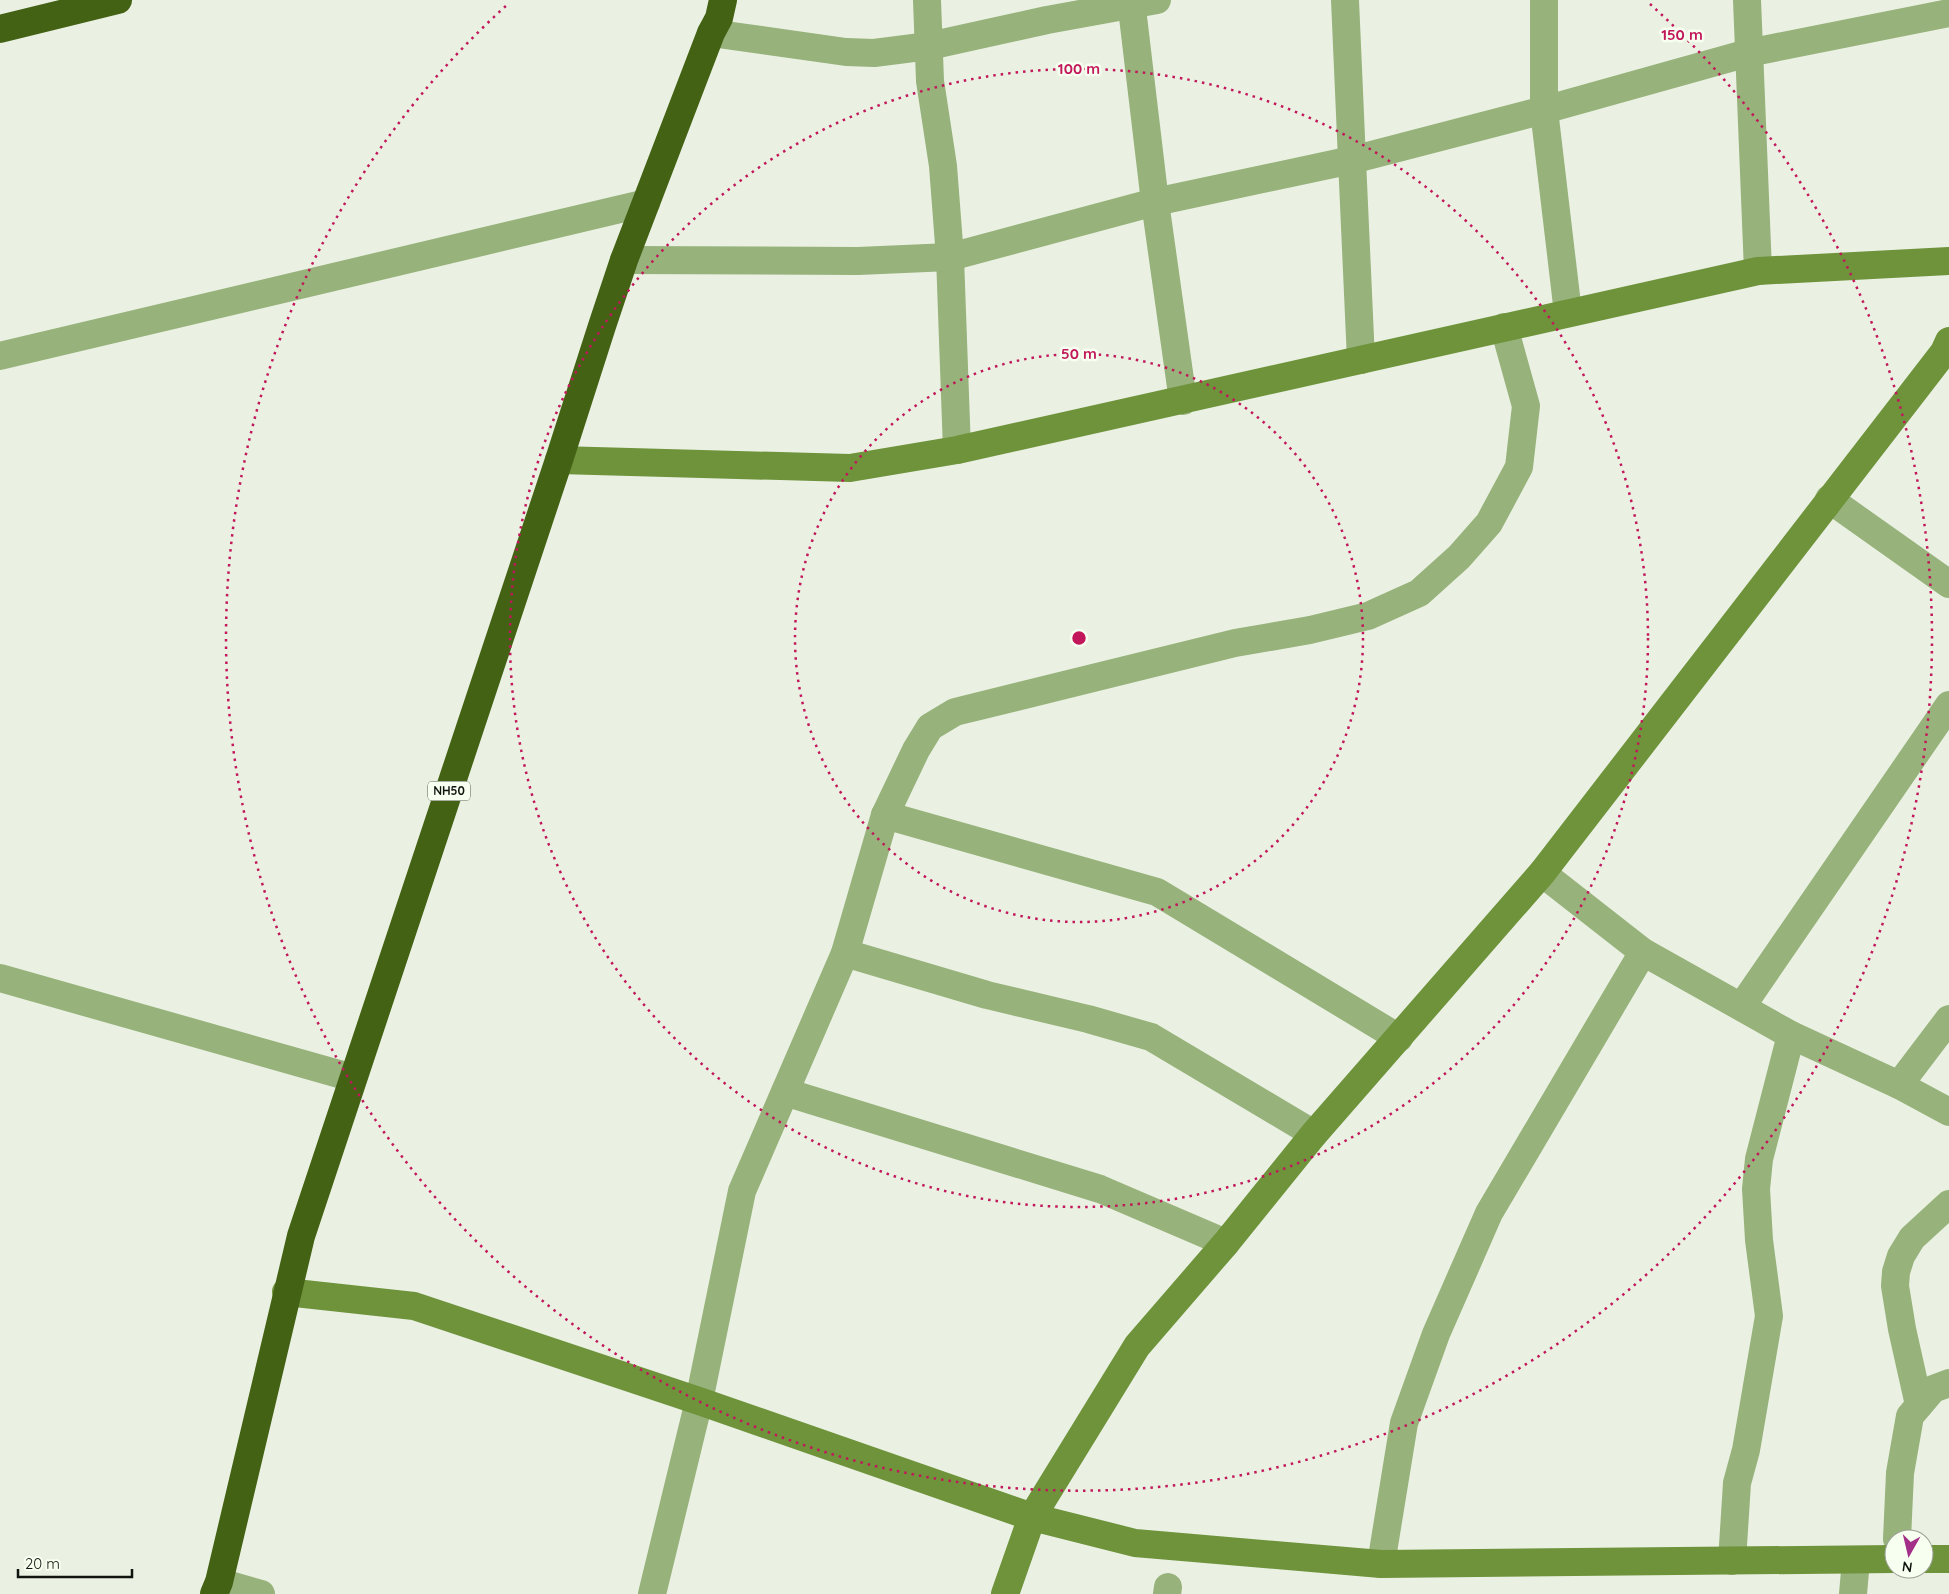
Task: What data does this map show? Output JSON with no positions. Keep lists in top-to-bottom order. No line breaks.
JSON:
{"streets":{"highway":["NH50"]},"scale_bar":"20 m","north":"bottom","rings":["150 m","100 m","50 m"]}
